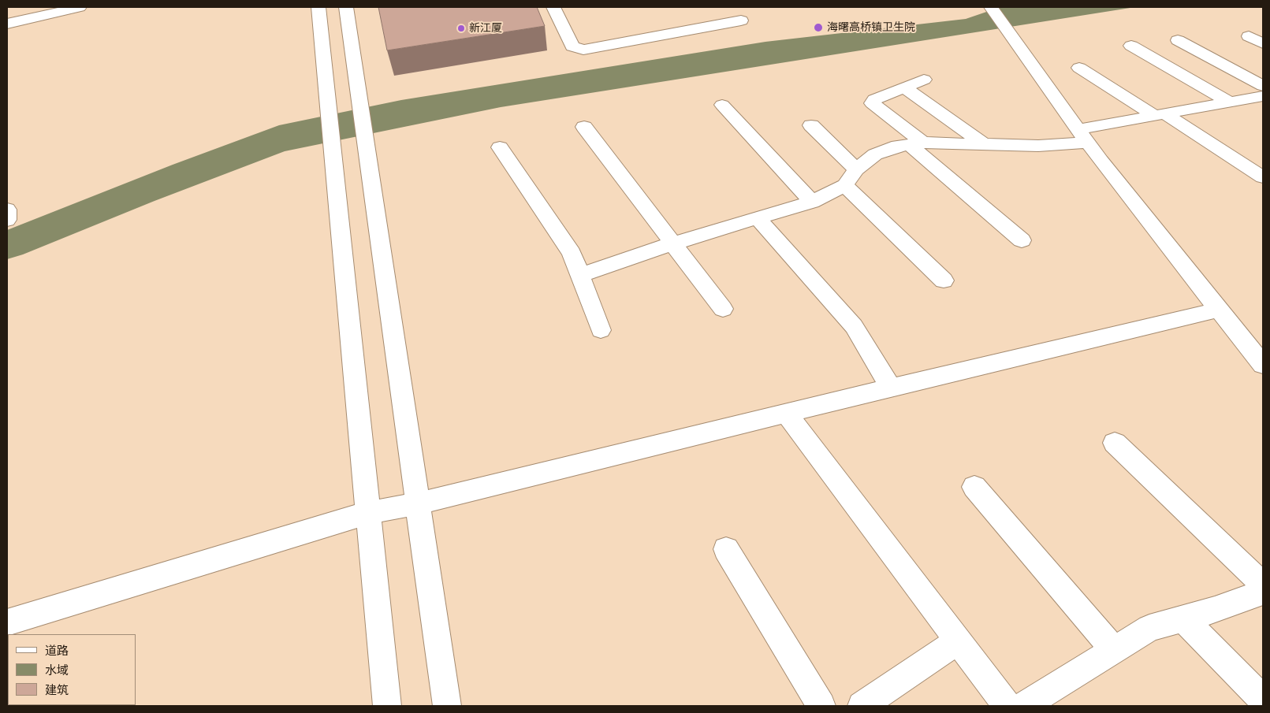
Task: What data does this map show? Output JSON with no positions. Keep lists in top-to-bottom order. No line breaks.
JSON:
{"places":["海曙高桥镇卫生院","新江厦"],"legend":["道路","水域","建筑"]}
